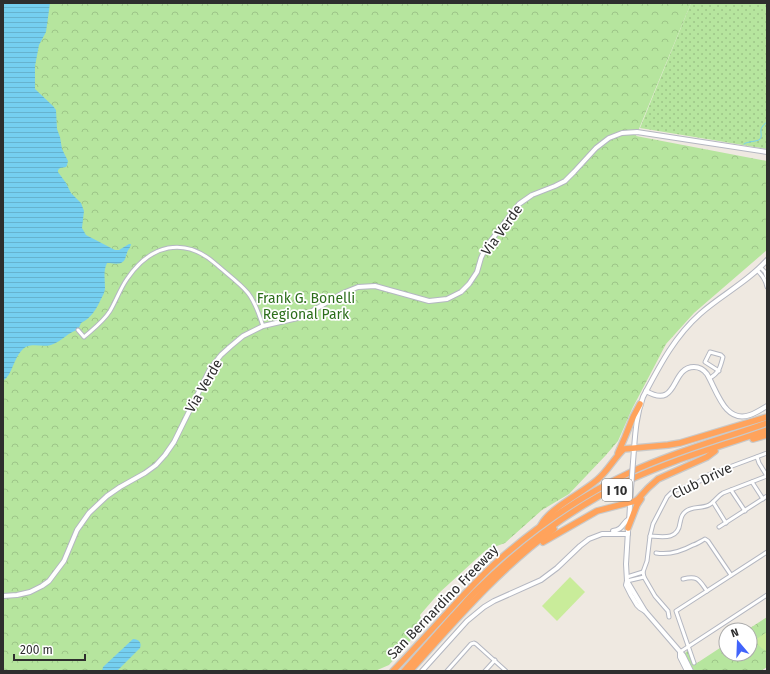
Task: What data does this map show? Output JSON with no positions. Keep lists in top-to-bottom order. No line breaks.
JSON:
{"streets":{"highway":["I 10","San Bernardino Freeway"],"main road":["Via Verde"],"street":["Club Drive"]},"parks":["Frank G. Bonelli Regional Park"],"scale_bar":"200 m","north":"top"}
